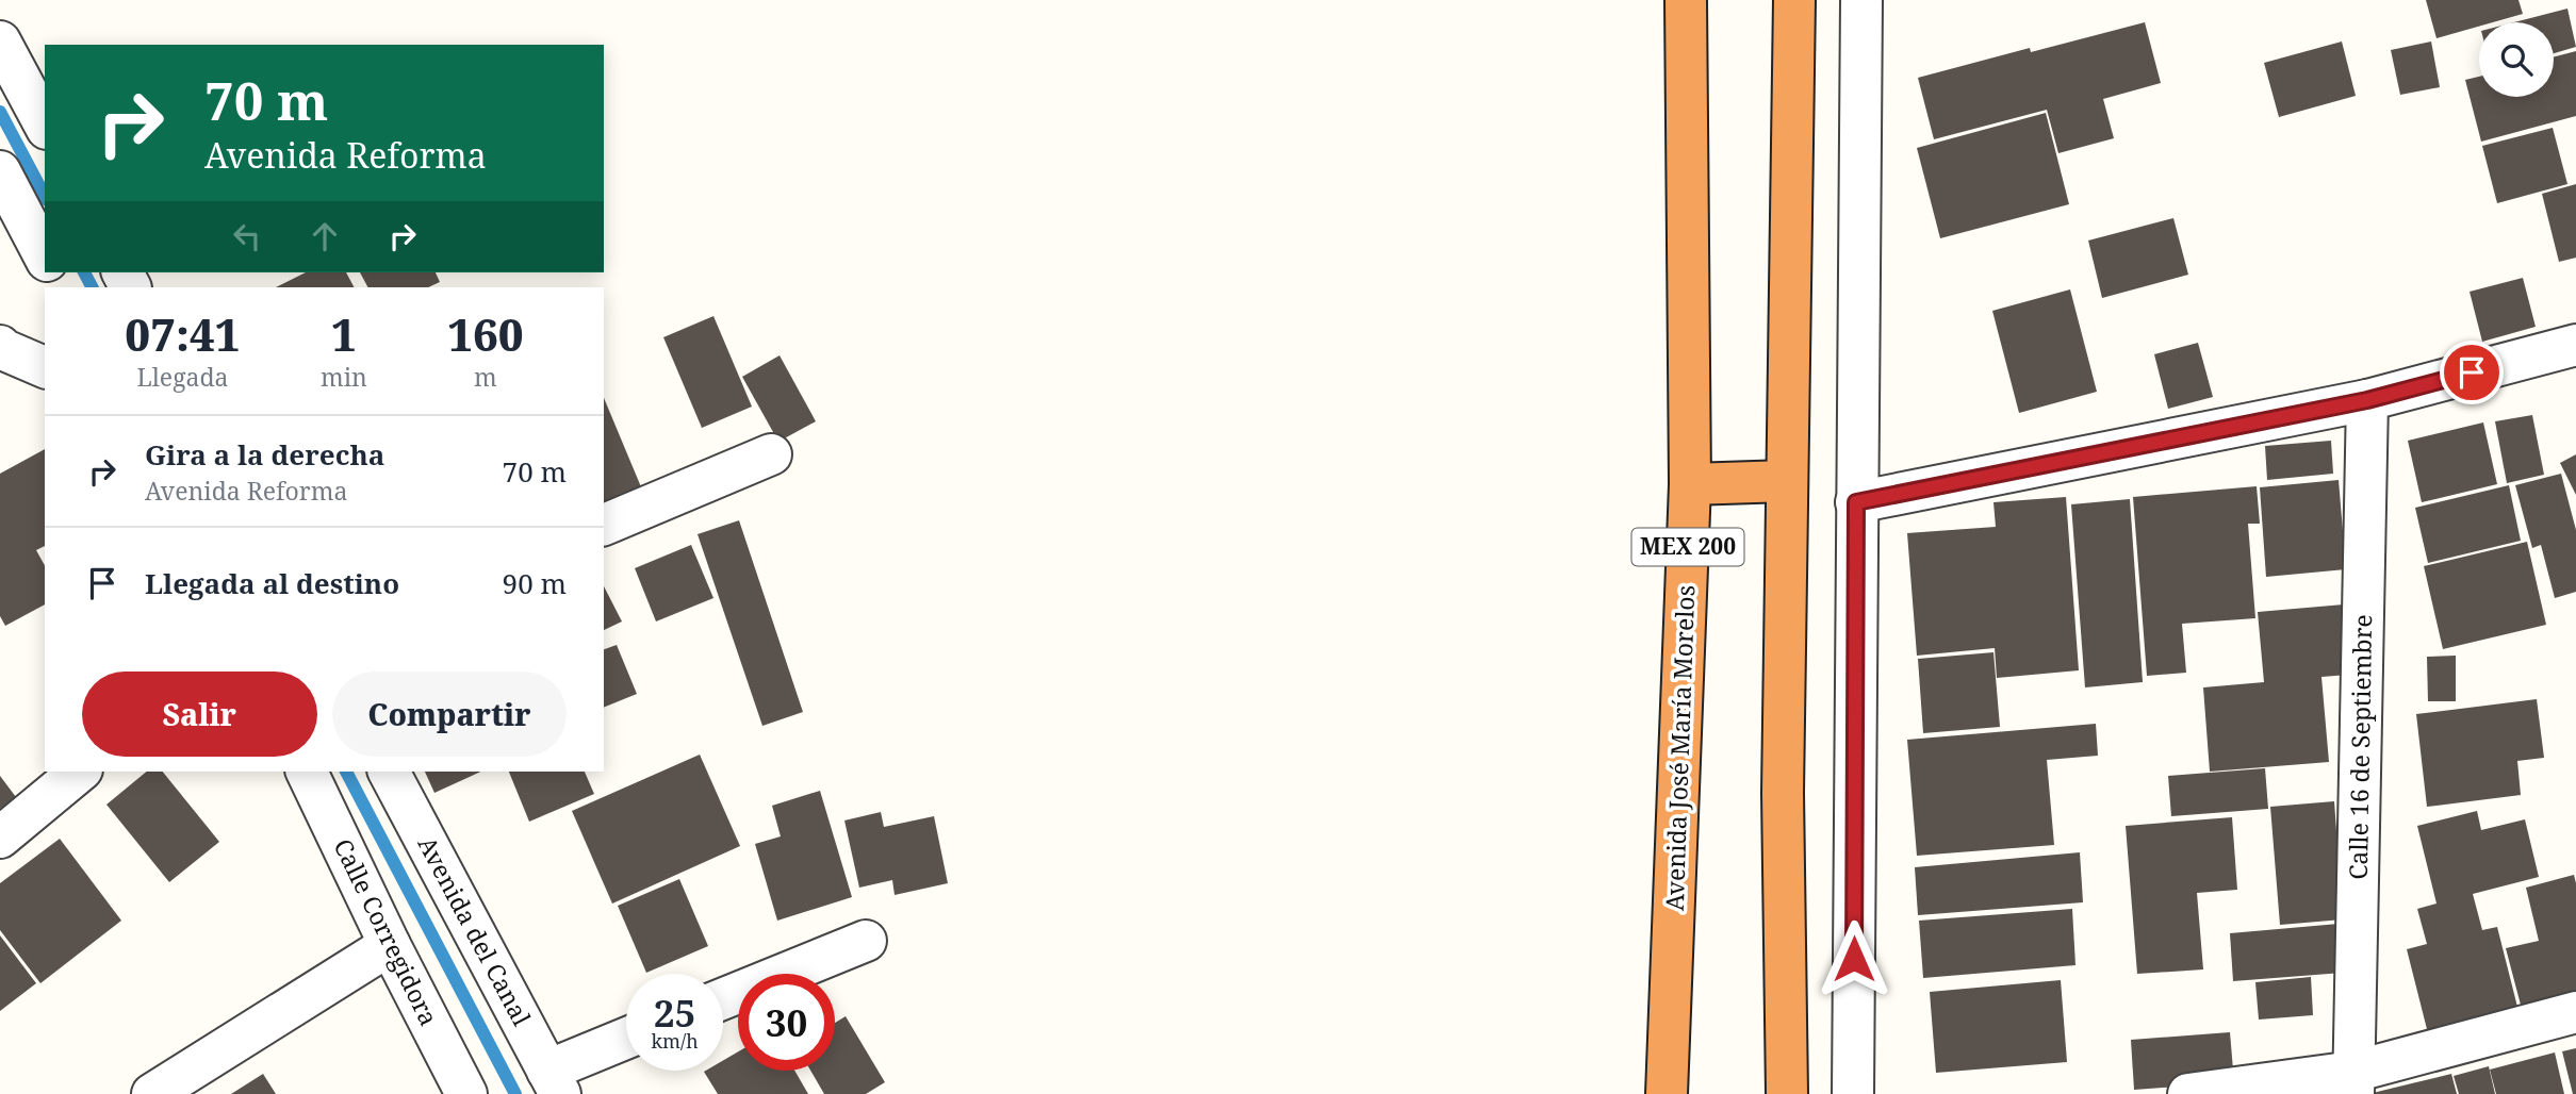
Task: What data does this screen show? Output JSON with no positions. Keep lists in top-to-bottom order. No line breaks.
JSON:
{"streets":{"highway":["MEX 200","Avenida José María Morelos"],"street":["Calle 16 de Septiembre","Avenida del Canal","Calle Corregidora"]},"page":{"turn":["70 m","Avenida Reforma"],"eta":["07:41","Llegada","1","min","160","m"],"list":[{"name":"Gira a la derecha","note":"Avenida Reforma","value":"70 m"},{"name":"Llegada al destino","value":"90 m"}],"buttons":["Salir","Compartir"],"speed":"25 km/h","limit":"30"}}
